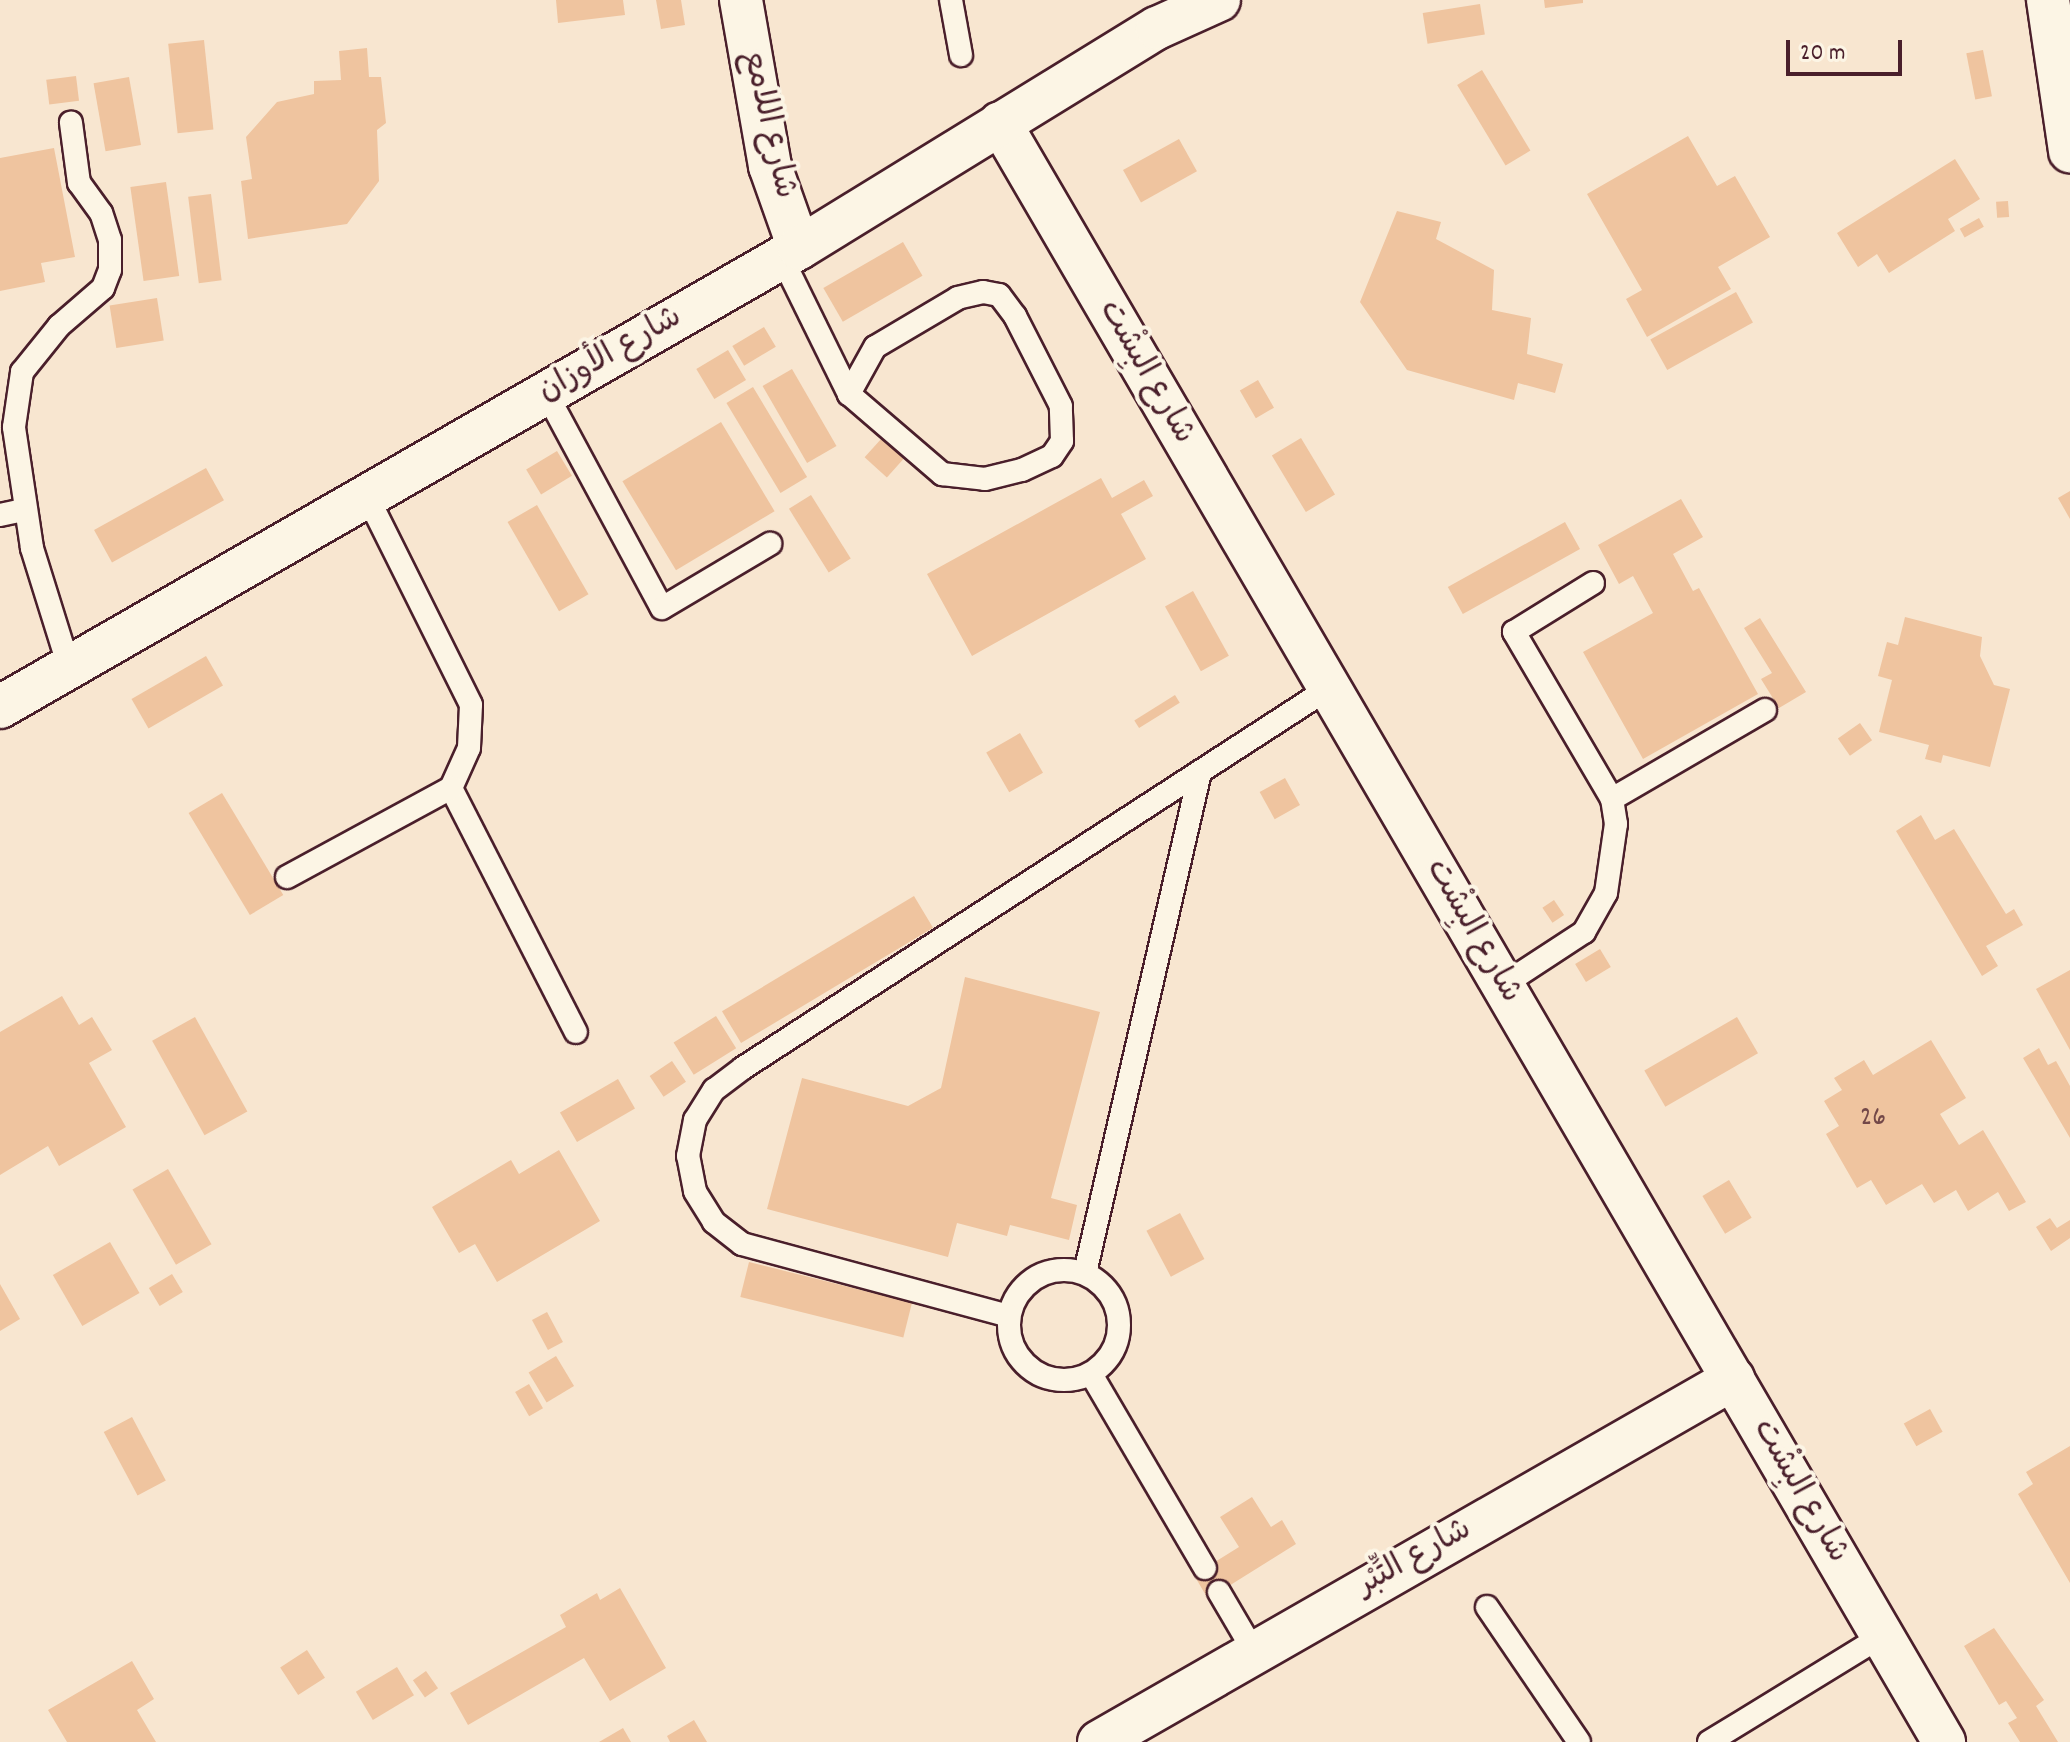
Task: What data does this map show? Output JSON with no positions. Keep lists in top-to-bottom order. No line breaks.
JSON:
{"streets":{"street":["شارع اللامع","شارع الأوزان","شارع البِشْت","شارع التِّبْر"]},"crossings":[["شارع اللامع","شارع الأوزان"],["شارع الأوزان","شارع البِشْت"],["شارع البِشْت","شارع التِّبْر"]],"house_numbers":["26"],"scale_bar":"20 m"}
